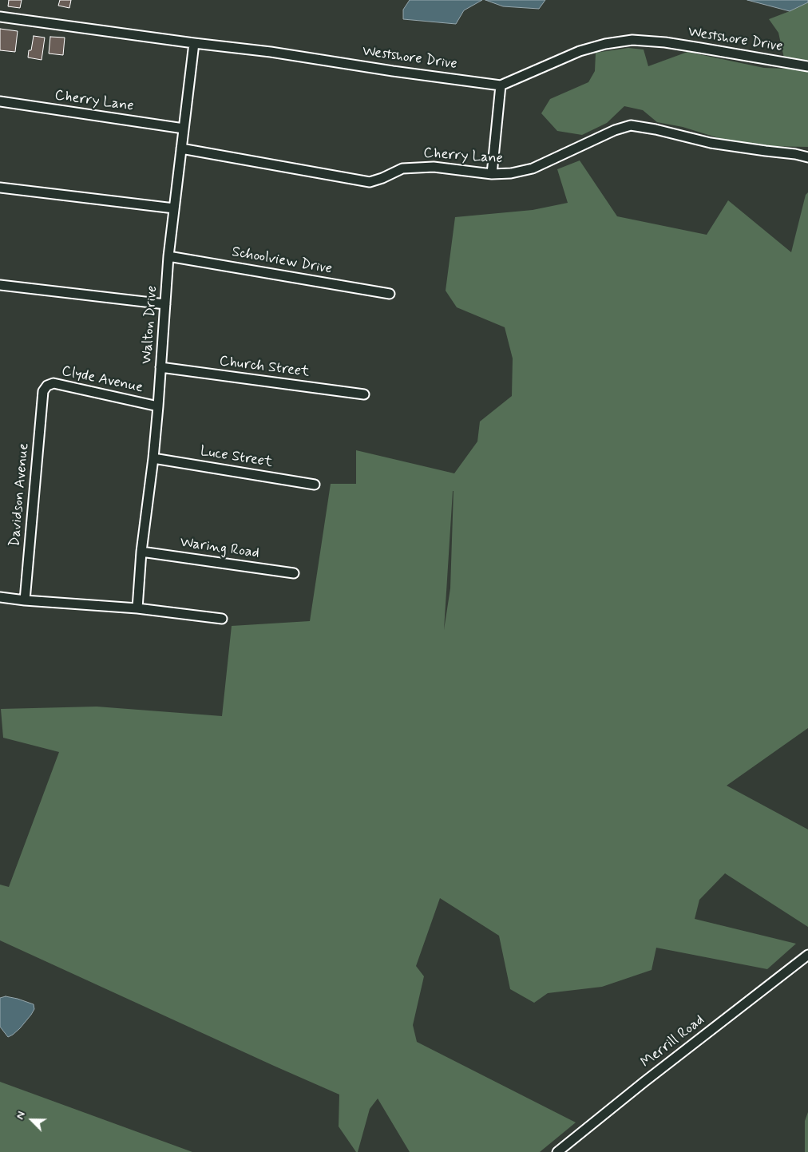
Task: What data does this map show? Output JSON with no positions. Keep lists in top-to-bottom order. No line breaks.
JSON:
{"streets":{"street":["Westshore Drive","Cherry Lane","Schoolview Drive","Walton Drive","Church Street","Clyde Avenue","Luce Street","Davidson Avenue","Waring Road","Merrill Road"]},"crossings":[["Westshore Drive","Walton Drive"],["Cherry Lane","Walton Drive"],["Schoolview Drive","Walton Drive"],["Walton Drive","Church Street"],["Walton Drive","Clyde Avenue"],["Walton Drive","Luce Street"],["Walton Drive","Waring Road"],["Clyde Avenue","Davidson Avenue"]],"north":"top left"}
